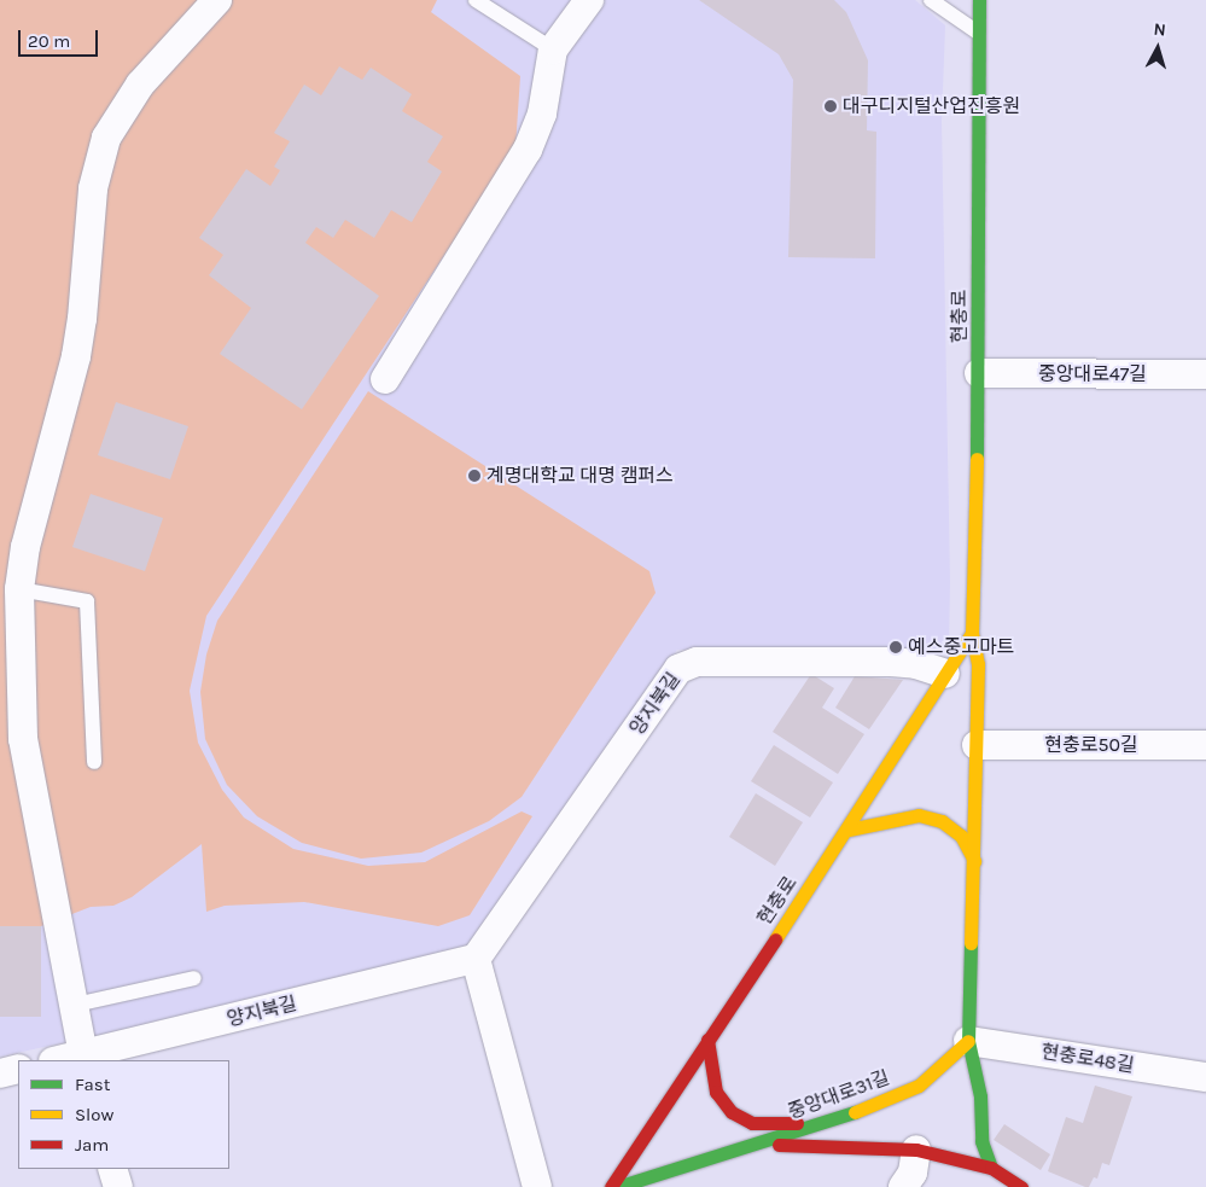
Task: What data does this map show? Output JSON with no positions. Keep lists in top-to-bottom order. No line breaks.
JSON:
{"streets":{"main road":["현충로","중앙대로31길"],"street":["중앙대로47길","양지북길","현충로50길","현충로48길"]},"crossings":[["현충로","중앙대로47길"],["현충로","양지북길"],["현충로","현충로50길"],["현충로","현충로48길"],["현충로","중앙대로31길"],["현충로48길","중앙대로31길"]],"places":["대구디지털산업진흥원","계명대학교 대명 캠퍼스","예스중고마트"],"legend":["Fast","Slow","Jam"],"scale_bar":"20 m","north":"top"}
